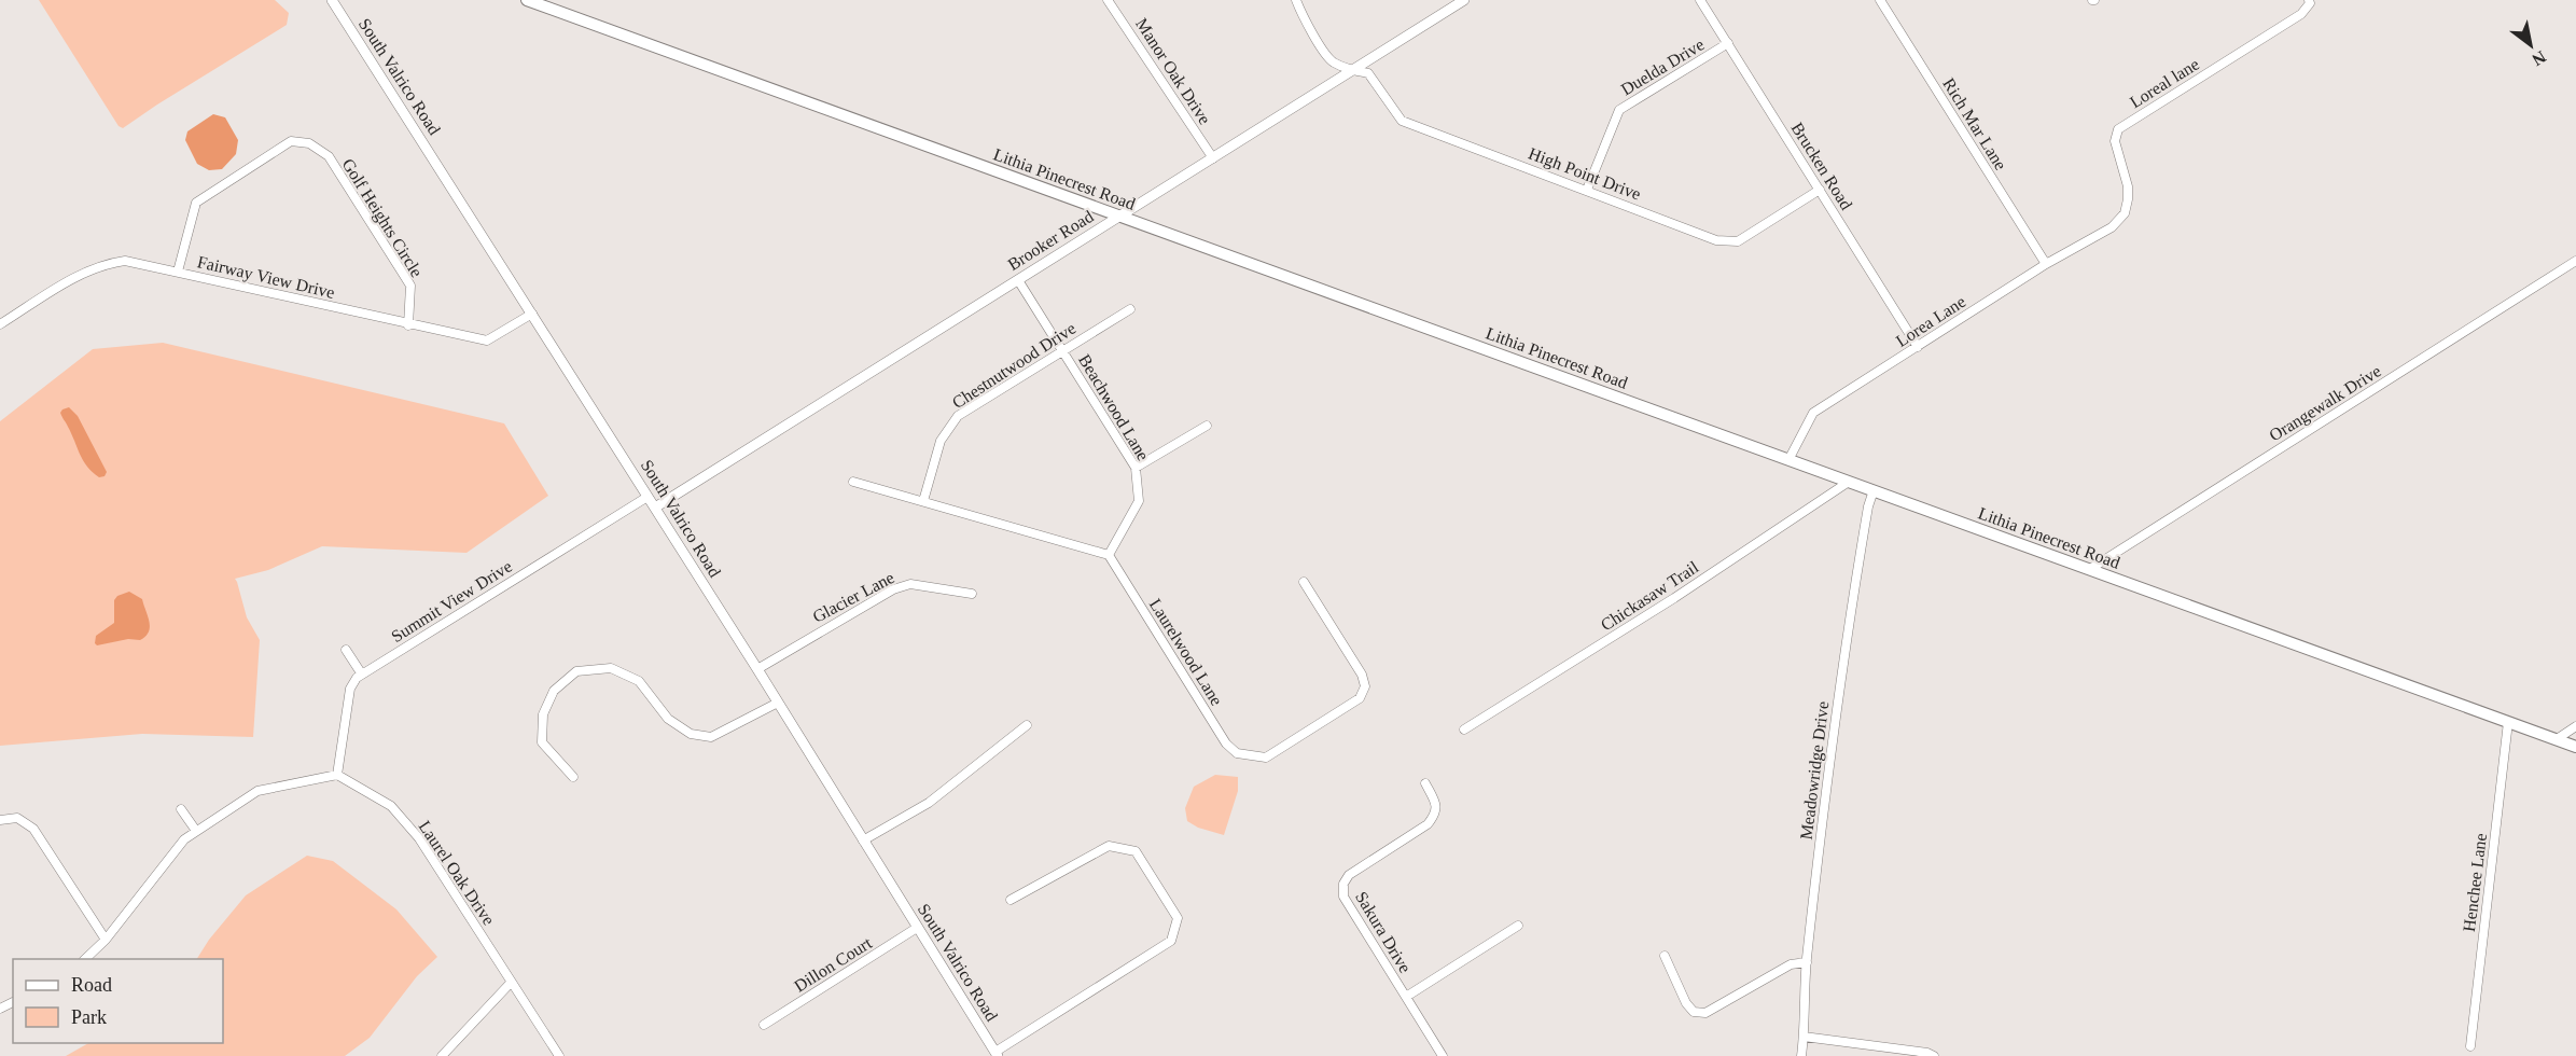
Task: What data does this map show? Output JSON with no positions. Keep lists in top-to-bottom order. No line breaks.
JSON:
{"streets":{"main road":["Lithia Pinecrest Road"],"street":["Duelda Drive","Manor Oak Drive","South Valrico Road","Loreal lane","Rich Mar Lane","Brucken Road","High Point Drive","Golf Heights Circle","Brooker Road","Fairway View Drive","Lorea Lane","Chestnutwood Drive","Orangewalk Drive","Beachwood Lane","Chickasaw Trail","Glacier Lane","Summit View Drive","Laurelwood Lane","Meadowridge Drive","Laurel Oak Drive","Henchee Lane","Sakura Drive","Dillon Court"]},"crossings":[["Duelda Drive","Brucken Road"],["Duelda Drive","High Point Drive"],["Manor Oak Drive","Brooker Road"],["South Valrico Road","Brooker Road"],["South Valrico Road","Fairway View Drive"],["South Valrico Road","Glacier Lane"],["South Valrico Road","Summit View Drive"],["South Valrico Road","Dillon Court"],["Loreal lane","Lorea Lane"],["Rich Mar Lane","Lorea Lane"],["Brucken Road","High Point Drive"],["Brucken Road","Lorea Lane"],["High Point Drive","Brooker Road"],["Lithia Pinecrest Road","Brooker Road"],["Lithia Pinecrest Road","Lorea Lane"],["Lithia Pinecrest Road","Orangewalk Drive"],["Lithia Pinecrest Road","Chickasaw Trail"],["Lithia Pinecrest Road","Meadowridge Drive"],["Lithia Pinecrest Road","Henchee Lane"],["Golf Heights Circle","Fairway View Drive"],["Brooker Road","Beachwood Lane"],["Chestnutwood Drive","Beachwood Lane"],["Beachwood Lane","Laurelwood Lane"]],"legend":["Road","Park"],"north":"bottom right"}
